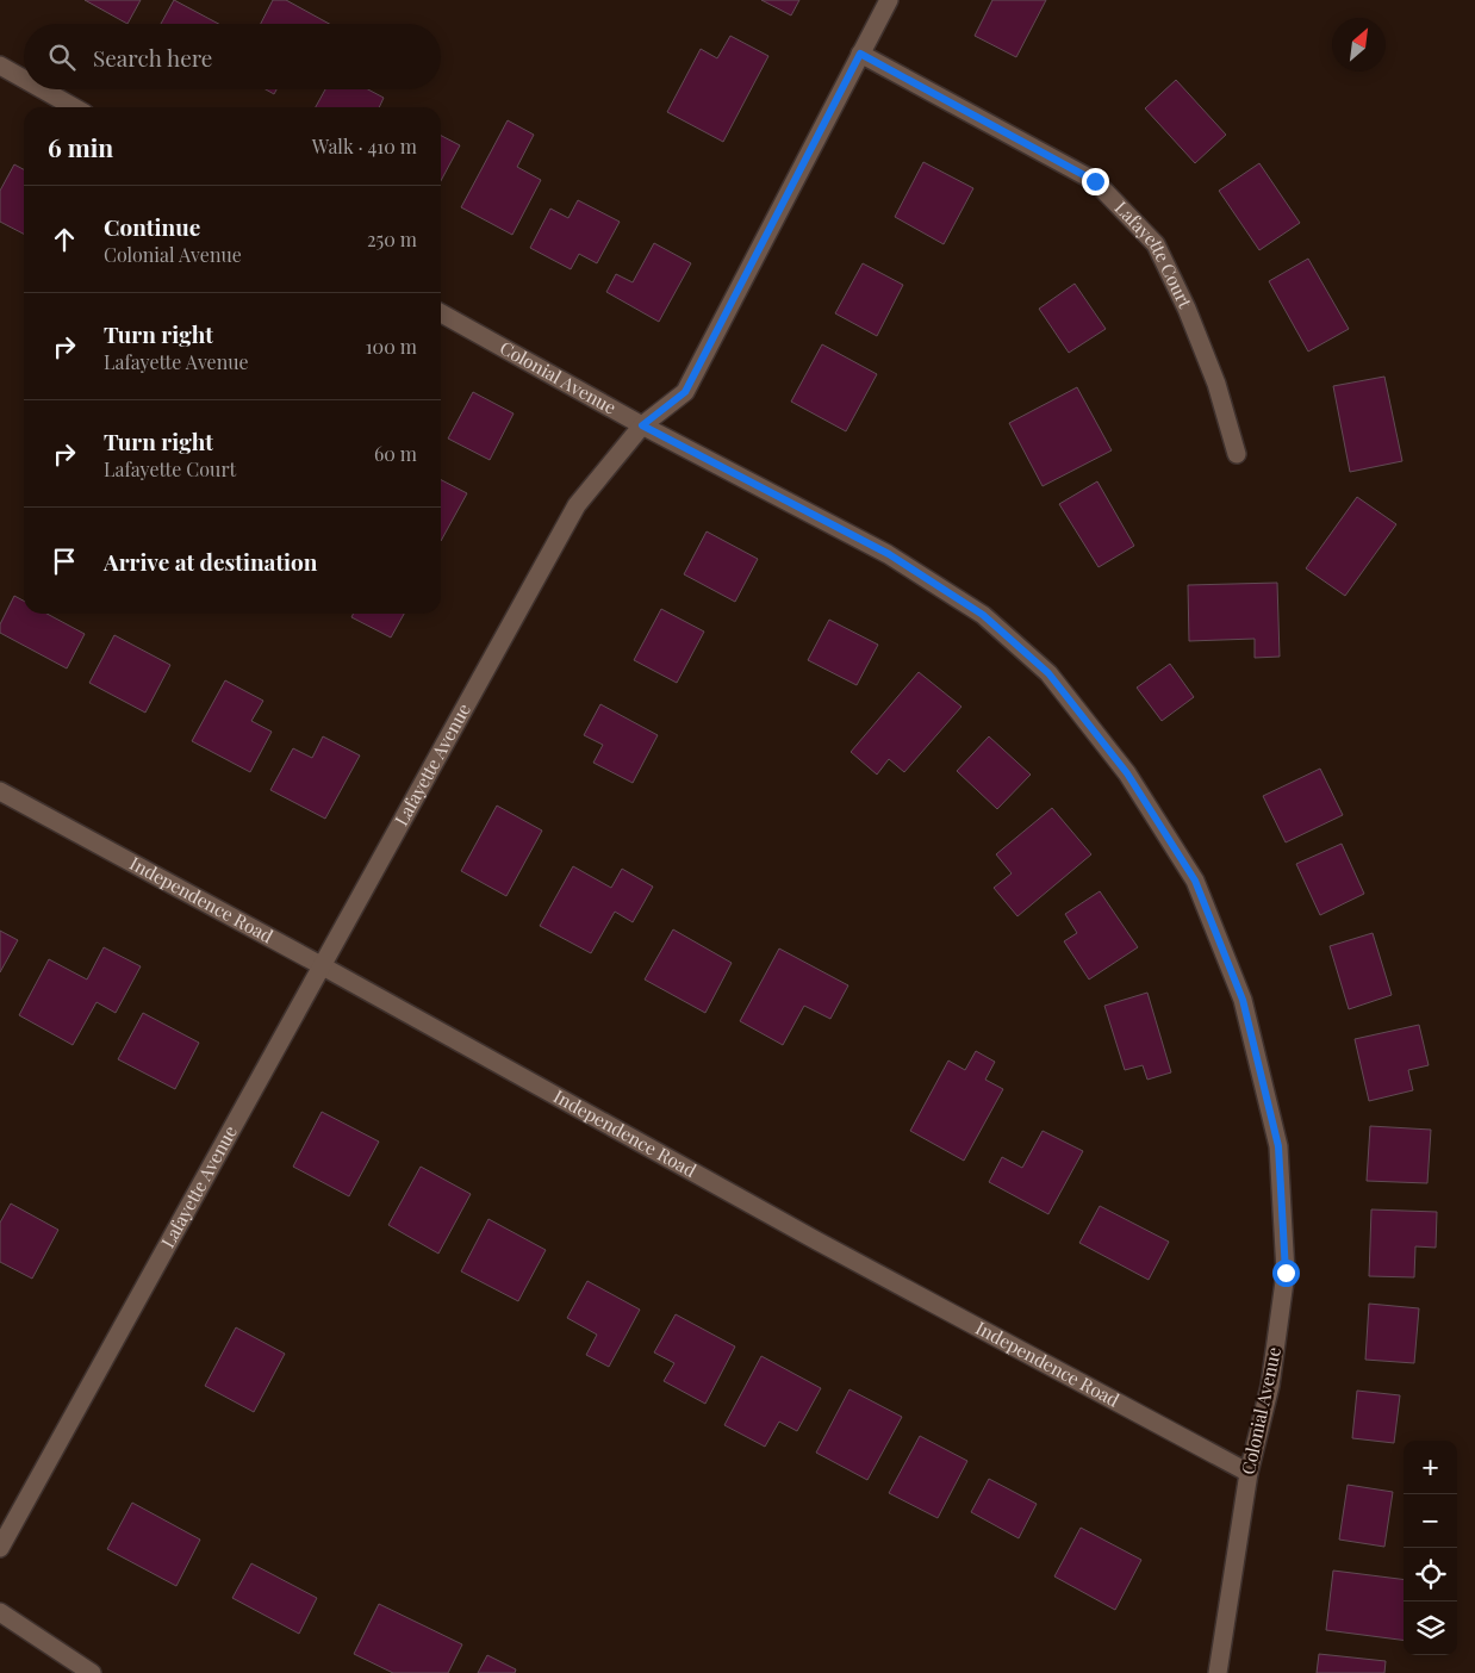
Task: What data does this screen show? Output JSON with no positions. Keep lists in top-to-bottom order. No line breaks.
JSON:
{"streets":{"street":["Lafayette Court","Colonial Avenue","Lafayette Avenue","Independence Road"]},"crossings":[["Lafayette Court","Lafayette Avenue"],["Colonial Avenue","Lafayette Avenue"],["Colonial Avenue","Independence Road"],["Lafayette Avenue","Independence Road"]],"north":"top right","page":{"search":"Search here","heading":["6 min","Walk · 410 m"],"list":[["Continue","Colonial Avenue","250 m"],["Turn right","Lafayette Avenue","100 m"],["Turn right","Lafayette Court","60 m"],"Arrive at destination"],"map_buttons":["+","−"]}}
